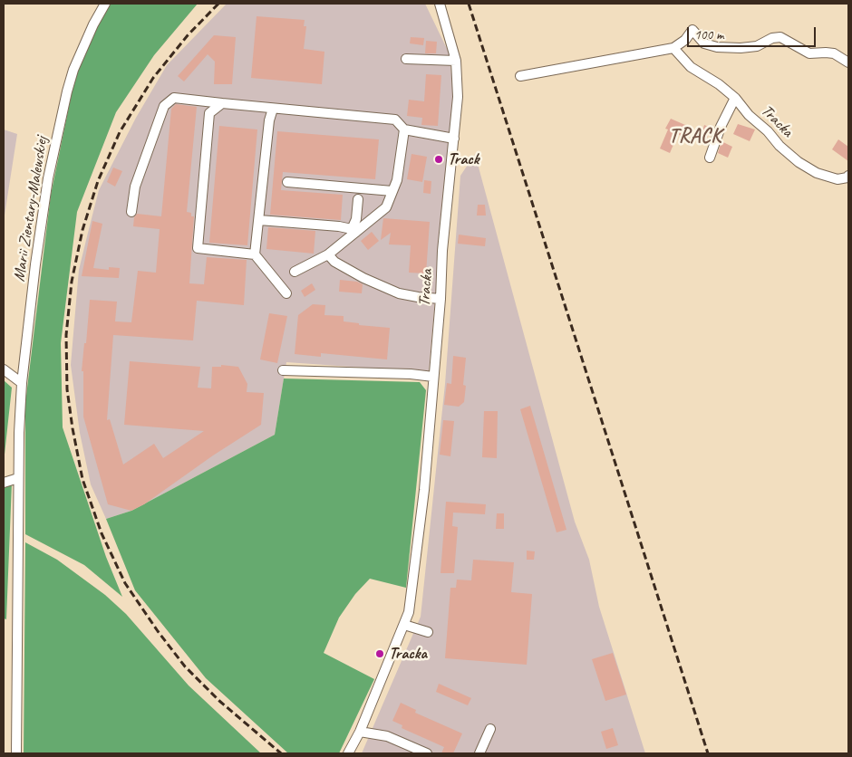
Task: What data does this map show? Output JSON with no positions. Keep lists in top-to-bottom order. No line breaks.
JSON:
{"streets":{"street":["Tracka","Marii Zientary-Malewskiej"]},"districts":["TRACK"],"places":["Track","Tracka"],"scale_bar":"100 m"}
